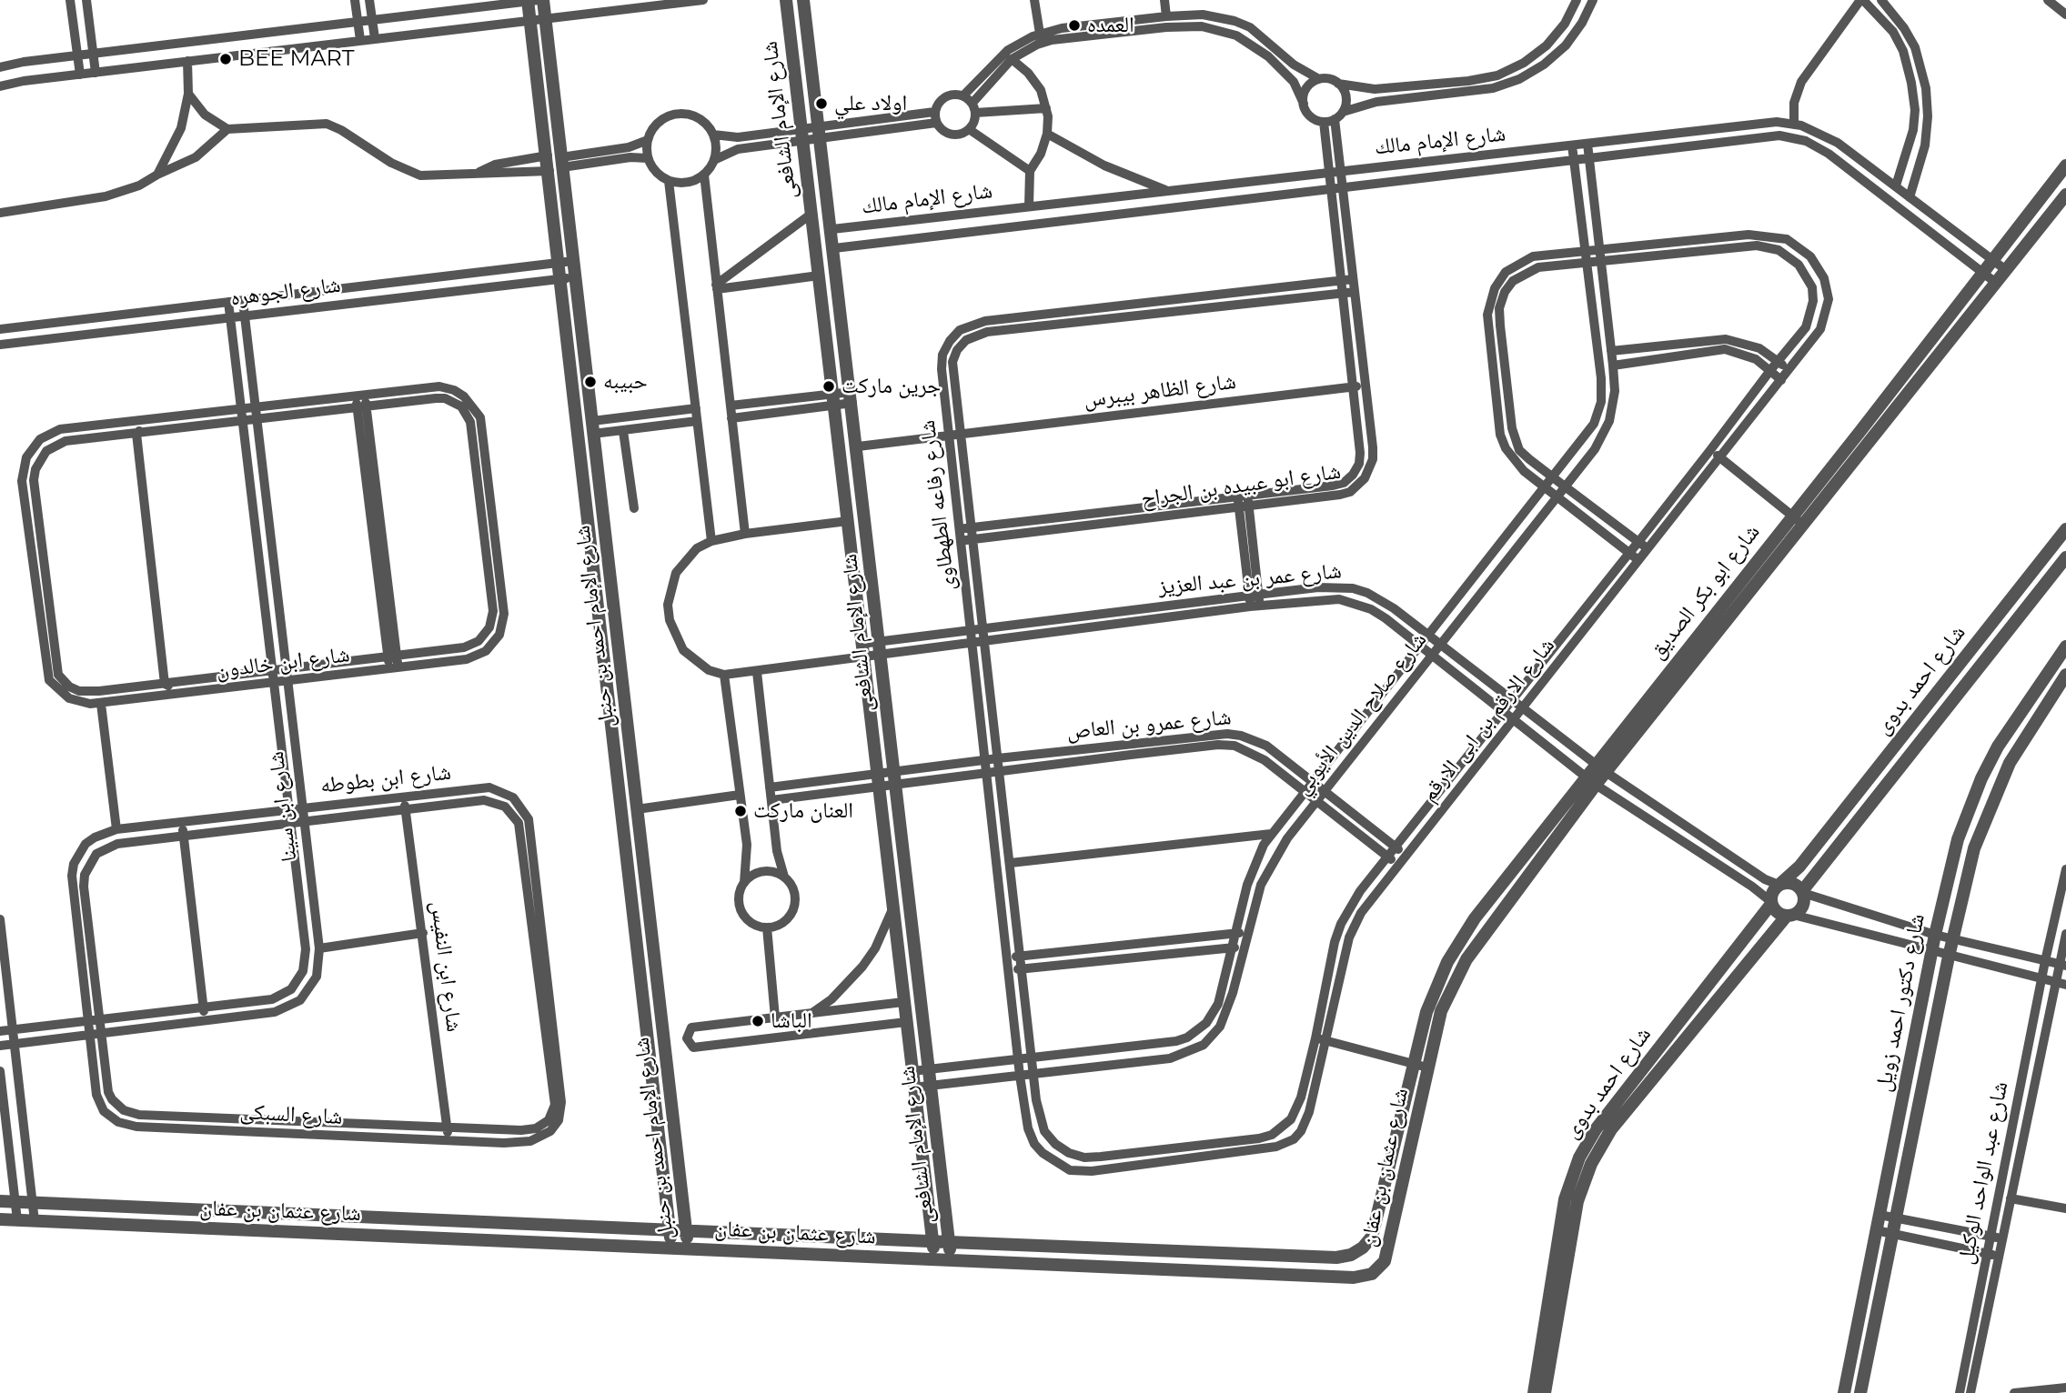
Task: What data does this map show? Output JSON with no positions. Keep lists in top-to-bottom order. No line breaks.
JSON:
{"streets":{"street":["شارع الإمام الشافعى","شارع الإمام مالك","شارع الجوهره","شارع الظاهر بيبرس","شارع ابو عبيده بن الجراح","شارع رفاعه الطهطاوى","شارع عمر بن عبد العزيز","شارع ابو بكر الصديق","شارع الإمام احمد بن حنبل","شارع ابن خالدون","شارع احمد بدوى","شارع صلاح الدين الأيوبي","شارع الارقم بن ابى الارقم","شارع عمرو بن العاص","شارع ابن بطوطه","شارع ابن سينا","شارع ابن النفيس","شارع دكتور احمد زويل","شارع السبكى","شارع عثمان بن عفان","شارع عبد الواحد الوكيل"]},"crossings":[["شارع الإمام الشافعى","شارع الإمام مالك"],["شارع الإمام الشافعى","شارع الظاهر بيبرس"],["شارع الإمام الشافعى","شارع عمر بن عبد العزيز"],["شارع الإمام الشافعى","شارع صلاح الدين الأيوبي"],["شارع الإمام الشافعى","شارع عمرو بن العاص"],["شارع الإمام الشافعى","شارع عثمان بن عفان"],["شارع الإمام مالك","شارع ابو عبيده بن الجراح"],["شارع الإمام مالك","شارع ابو بكر الصديق"],["شارع الإمام مالك","شارع صلاح الدين الأيوبي"],["شارع الجوهره","شارع الإمام احمد بن حنبل"],["شارع الجوهره","شارع ابن سينا"],["شارع الظاهر بيبرس","شارع ابو عبيده بن الجراح"],["شارع الظاهر بيبرس","شارع رفاعه الطهطاوى"],["شارع ابو عبيده بن الجراح","شارع رفاعه الطهطاوى"],["شارع رفاعه الطهطاوى","شارع عمر بن عبد العزيز"],["شارع رفاعه الطهطاوى","شارع صلاح الدين الأيوبي"],["شارع رفاعه الطهطاوى","شارع الارقم بن ابى الارقم"],["شارع رفاعه الطهطاوى","شارع عمرو بن العاص"],["شارع عمر بن عبد العزيز","شارع ابو بكر الصديق"],["شارع عمر بن عبد العزيز","شارع احمد بدوى"],["شارع عمر بن عبد العزيز","شارع صلاح الدين الأيوبي"],["شارع عمر بن عبد العزيز","شارع الارقم بن ابى الارقم"],["شارع ابو بكر الصديق","شارع عثمان بن عفان"],["شارع الإمام احمد بن حنبل","شارع عثمان بن عفان"],["شارع ابن خالدون","شارع ابن سينا"],["شارع صلاح الدين الأيوبي","شارع الارقم بن ابى الارقم"],["شارع صلاح الدين الأيوبي","شارع عمرو بن العاص"],["شارع الارقم بن ابى الارقم","شارع عمرو بن العاص"],["شارع ابن بطوطه","شارع ابن سينا"],["شارع ابن بطوطه","شارع ابن النفيس"],["شارع ابن بطوطه","شارع السبكى"],["شارع ابن سينا","شارع السبكى"],["شارع ابن النفيس","شارع السبكى"]],"places":["العمده","BEE MART","اولاد علي","حبيبه","جرين ماركت","العنان ماركت","الباشا"]}
